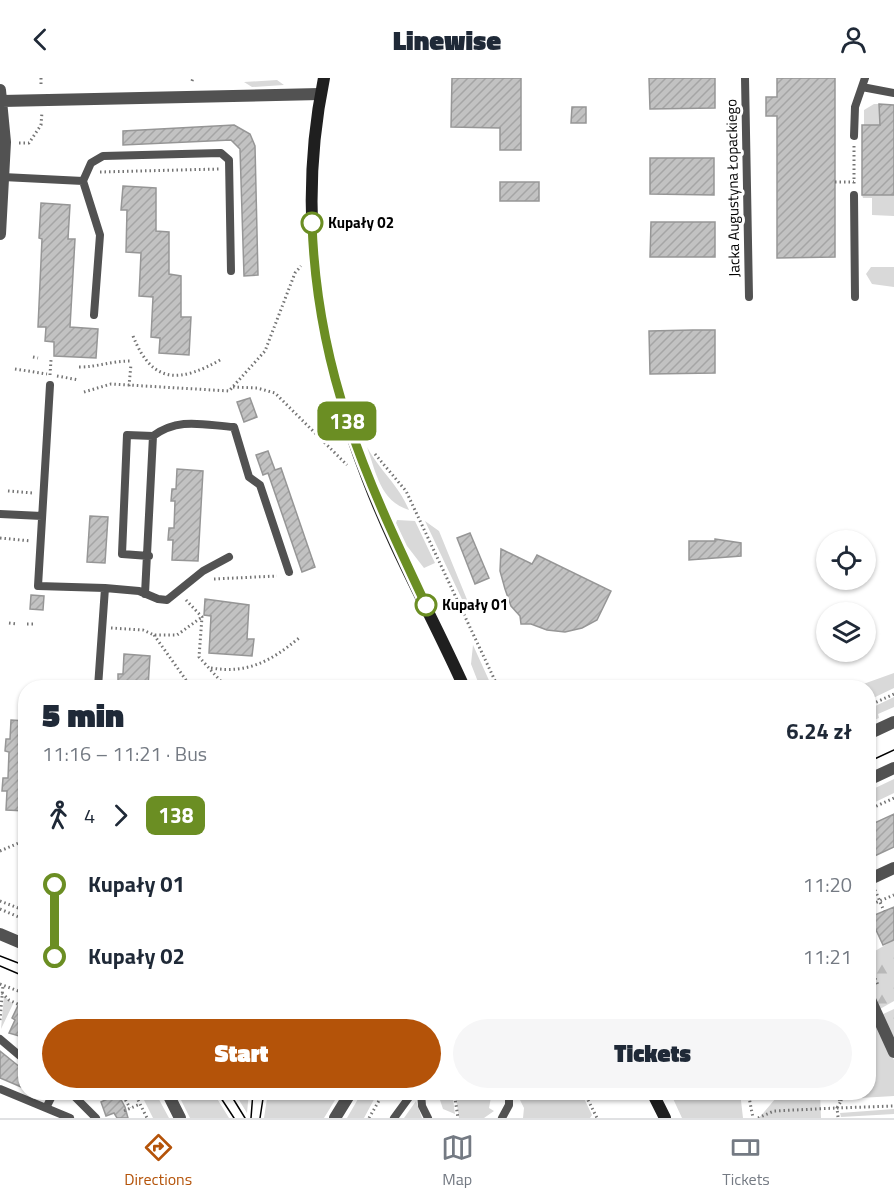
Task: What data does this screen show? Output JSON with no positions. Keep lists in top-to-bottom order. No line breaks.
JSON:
{"streets":{"lane":["Jacka Augustyna Łopackiego"]},"places":["Kupały 02","Kupały 01"],"lines":["bus line 138"],"page":{"header":"Linewise","on_map":"138","heading":["5 min","11:16 – 11:21 · Bus","6.24 zł"],"legs":["4","138"],"list":[{"name":"Kupały 01","value":"11:20"},{"name":"Kupały 02","value":"11:21"}],"buttons":["Start","Tickets"],"tabs":["Directions","Map","Tickets"]}}
